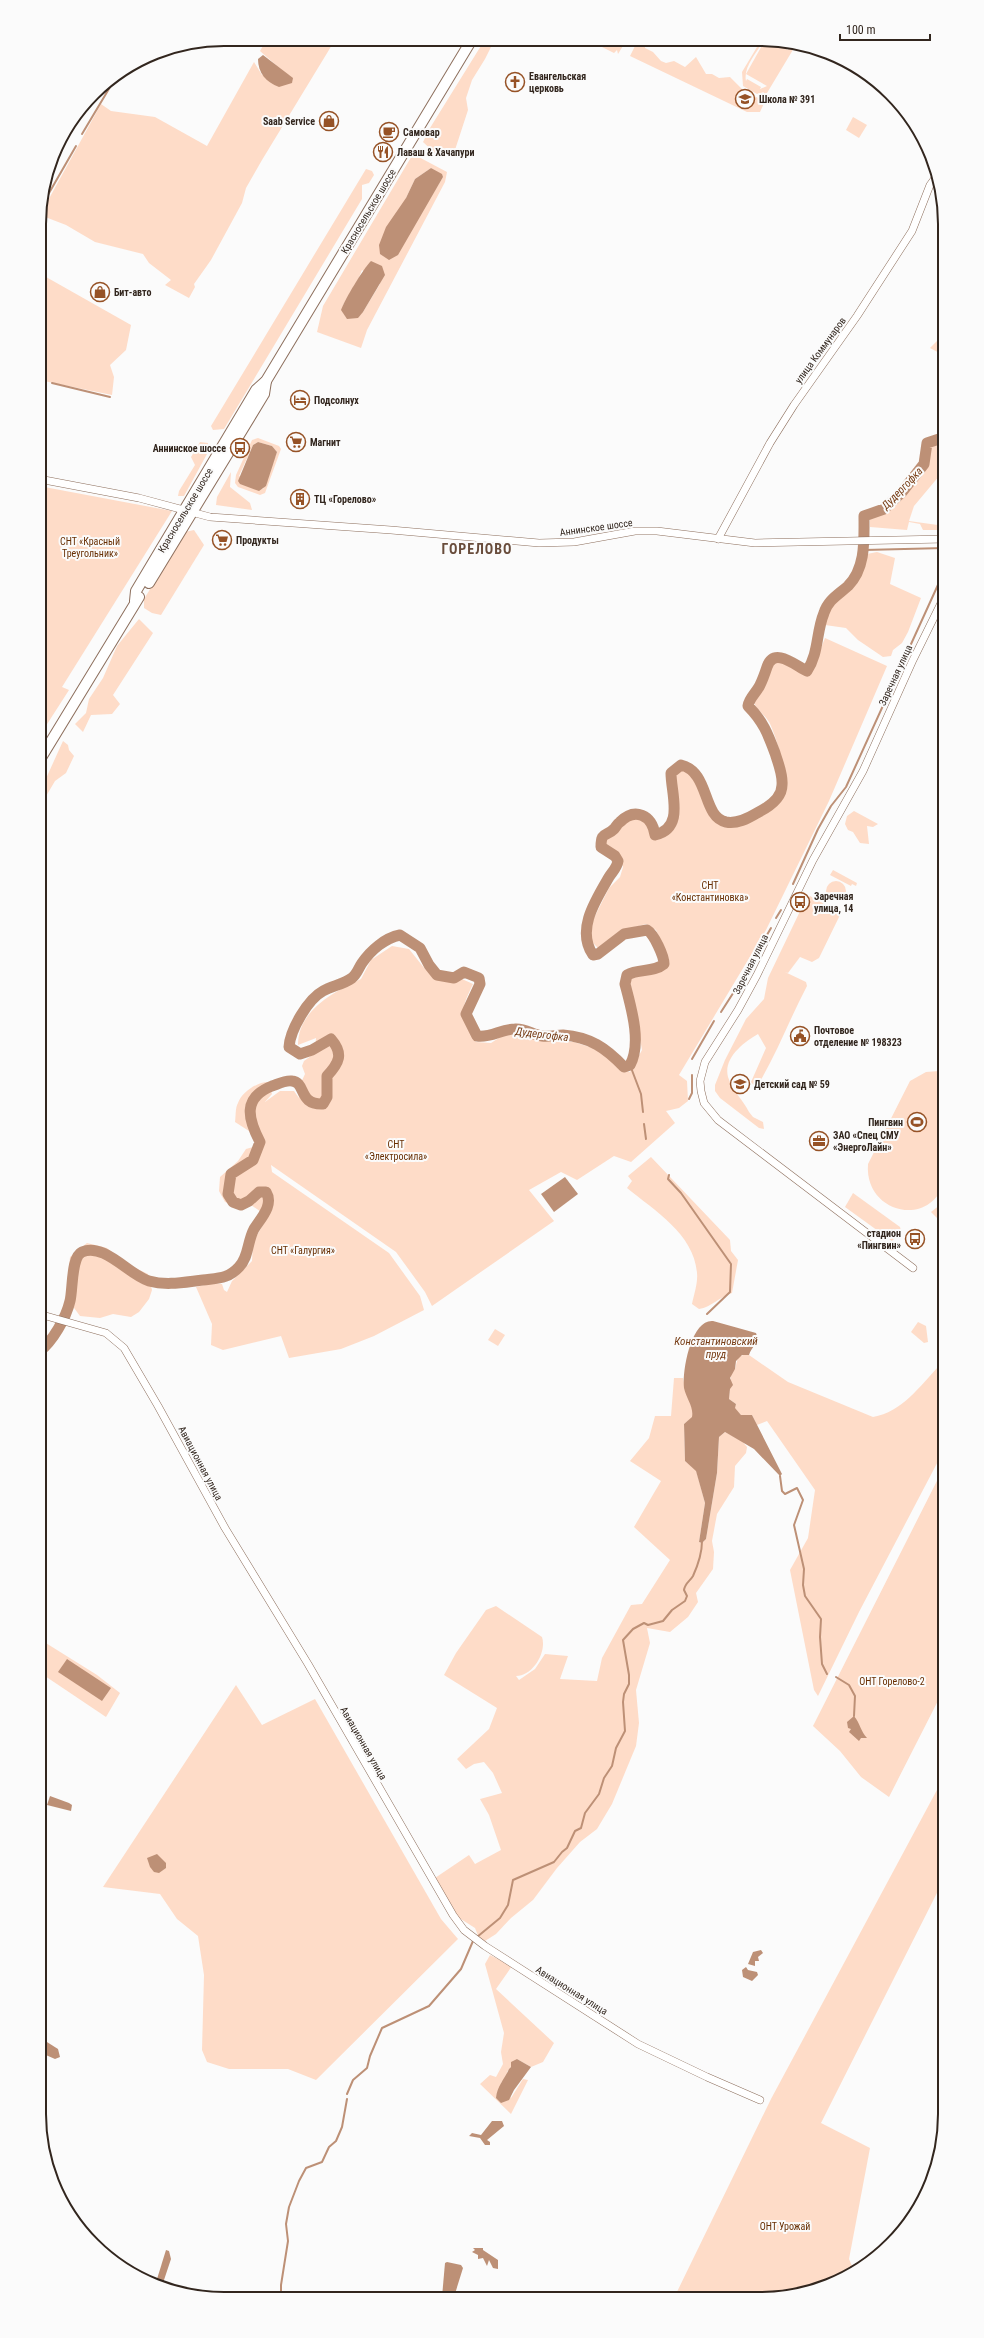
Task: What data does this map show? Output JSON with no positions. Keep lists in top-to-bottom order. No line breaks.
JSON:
{"streets":{"highway":["Красносельское шоссе"],"street":["улица Коммунаров","Аннинское шоссе","Заречная улица","Авиационная улица"]},"crossings":[["Красносельское шоссе","Аннинское шоссе"],["улица Коммунаров","Аннинское шоссе"]],"districts":["ГОРЕЛОВО"],"water":["Дудергофка","Константиновский пруд"],"parks":["СНТ «Красный Треугольник»","СНТ «Константиновка»","СНТ «Электросила»","СНТ «Галургия»","ОНТ Горелово-2","ОНТ Урожай"],"places":{"church":["Евангельская церковь"],"school or university":["Школа № 391","Детский сад № 59"],"shop":["Saab Service","Бит-авто"],"cafe":["Самовар"],"restaurant":["Лаваш & Хачапури"],"hotel":["Подсолнух"],"supermarket":["Магнит","Продукты"],"bus stop":["Аннинское шоссе","Заречная улица, 14","стадион «Пингвин»"],"building":["ТЦ «Горелово»"],"public building":["Почтовое отделение № 198323"],"sports":["Пингвин"],"office":["ЗАО «Спец СМУ «ЭнергоЛайн»"]},"scale_bar":"100 m"}
